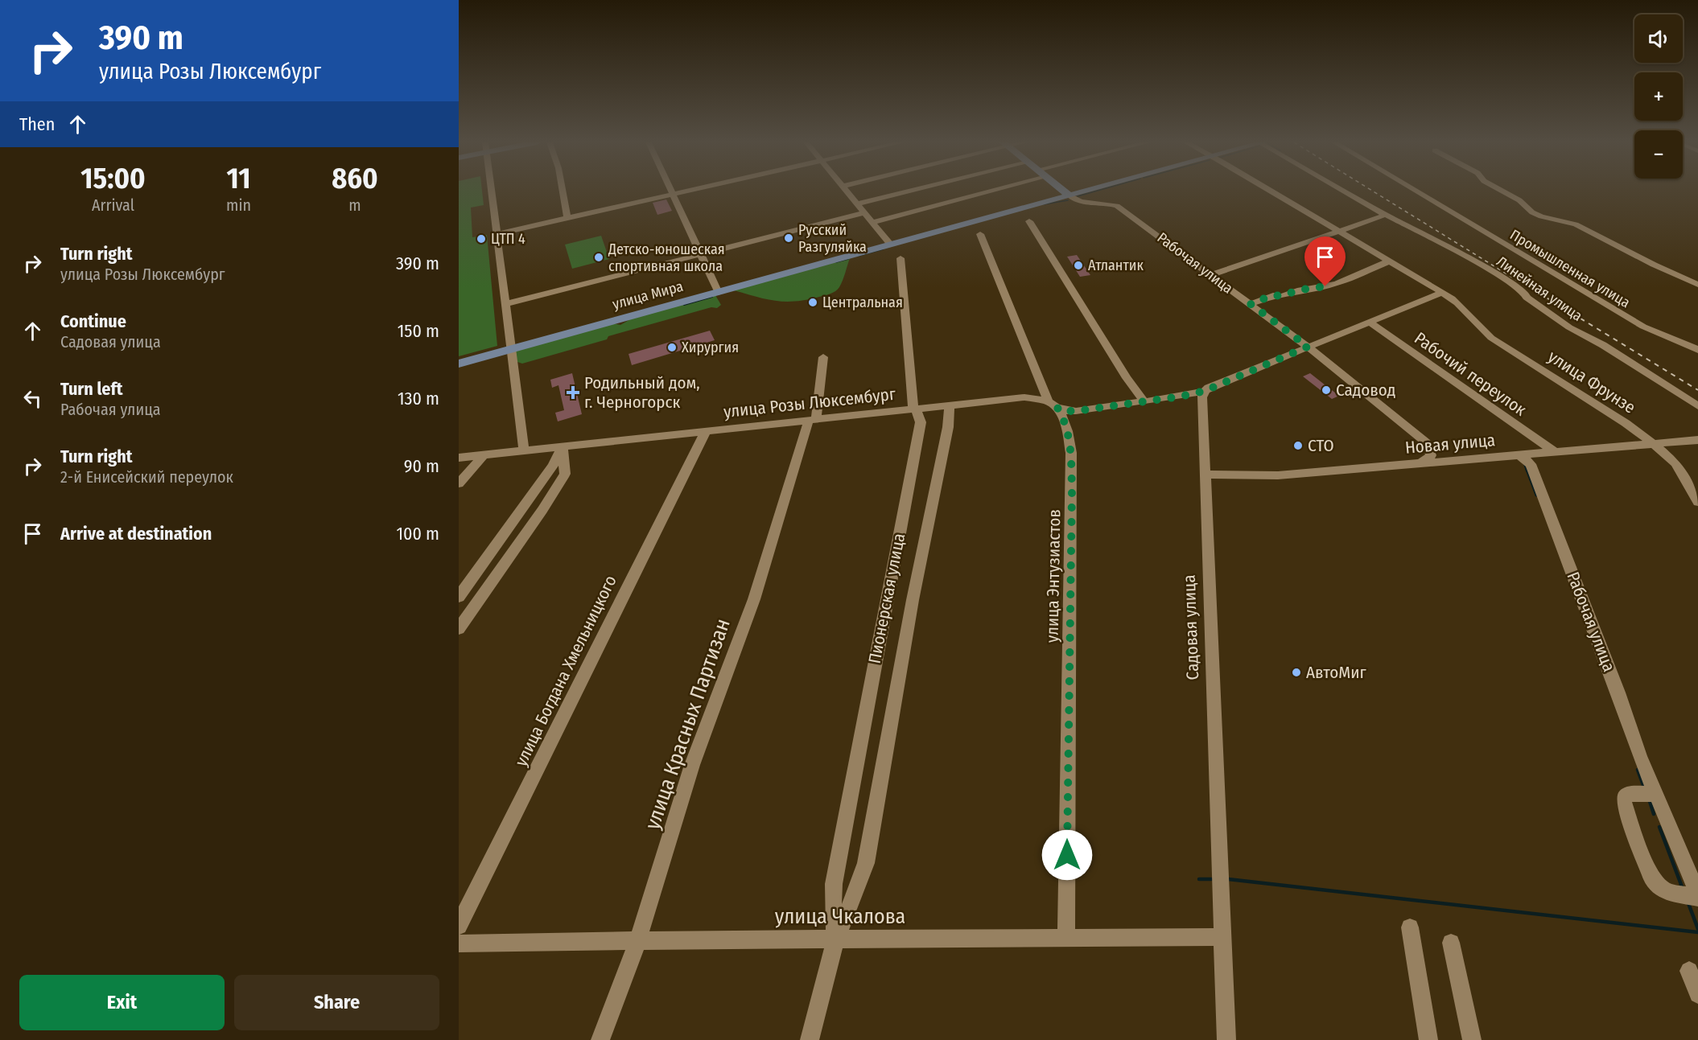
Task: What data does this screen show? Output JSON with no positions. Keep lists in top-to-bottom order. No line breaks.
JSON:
{"streets":{"main road":["улица Мира"],"street":["Рабочая улица","Промышленная улица","Линейная улица","Рабочий переулок","улица Фрунзе","улица Розы Люксембург","Новая улица","улица Энтузиастов","Пионерская улица","Садовая улица","улица Богдана Хмельницкого","улица Красных Партизан","улица Чкалова"]},"crossings":[["Рабочая улица","улица Мира"],["Рабочая улица","Новая улица"],["Рабочий переулок","Новая улица"],["улица Фрунзе","Новая улица"],["улица Розы Люксембург","улица Энтузиастов"],["улица Розы Люксембург","Пионерская улица"],["улица Розы Люксембург","Садовая улица"],["улица Розы Люксембург","улица Богдана Хмельницкого"],["улица Розы Люксембург","улица Красных Партизан"],["Новая улица","Садовая улица"],["улица Энтузиастов","улица Чкалова"],["Пионерская улица","улица Чкалова"],["Садовая улица","улица Чкалова"],["улица Красных Партизан","улица Чкалова"]],"places":{"other":["Русский Разгуляйка","ЦТП 4","Детско-юношеская спортивная школа","Атлантик","Центральная","Хирургия","Садовод","СТО","АвтоМиг"],"health":["Родильный дом, г. Черногорск"]},"page":{"turn":["390 m","улица Розы Люксембург"],"map_buttons":["+","−"],"then":"Then","eta":["15:00","Arrival","11","min","860","m"],"list":[{"name":"Turn right","note":"улица Розы Люксембург","value":"390 m"},{"name":"Continue","note":"Садовая улица","value":"150 m"},{"name":"Turn left","note":"Рабочая улица","value":"130 m"},{"name":"Turn right","note":"2-й Енисейский переулок","value":"90 m"},{"name":"Arrive at destination","value":"100 m"}],"buttons":["Exit","Share"]}}
